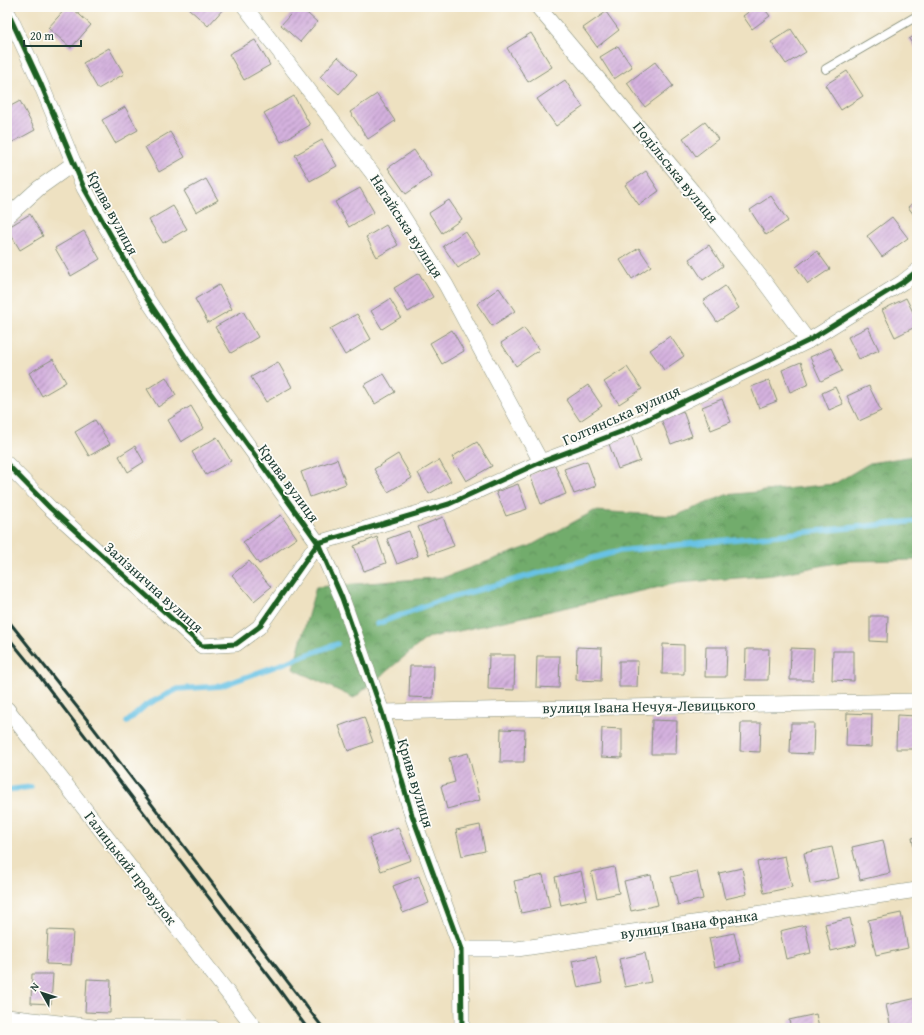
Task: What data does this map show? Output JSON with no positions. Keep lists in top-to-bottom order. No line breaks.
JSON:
{"streets":{"street":["Подільська вулиця","Крива вулиця","Нагайська вулиця","Голтянська вулиця","Залізнична вулиця","вулиця Івана Нечуя-Левицького","Галицький провулок","вулиця Івана Франка"]},"crossings":[["Подільська вулиця","Голтянська вулиця"],["Крива вулиця","Голтянська вулиця"],["Крива вулиця","Залізнична вулиця"],["Крива вулиця","вулиця Івана Нечуя-Левицького"],["Крива вулиця","вулиця Івана Франка"],["Нагайська вулиця","Голтянська вулиця"],["Голтянська вулиця","Залізнична вулиця"]],"scale_bar":"20 m","north":"top left"}
